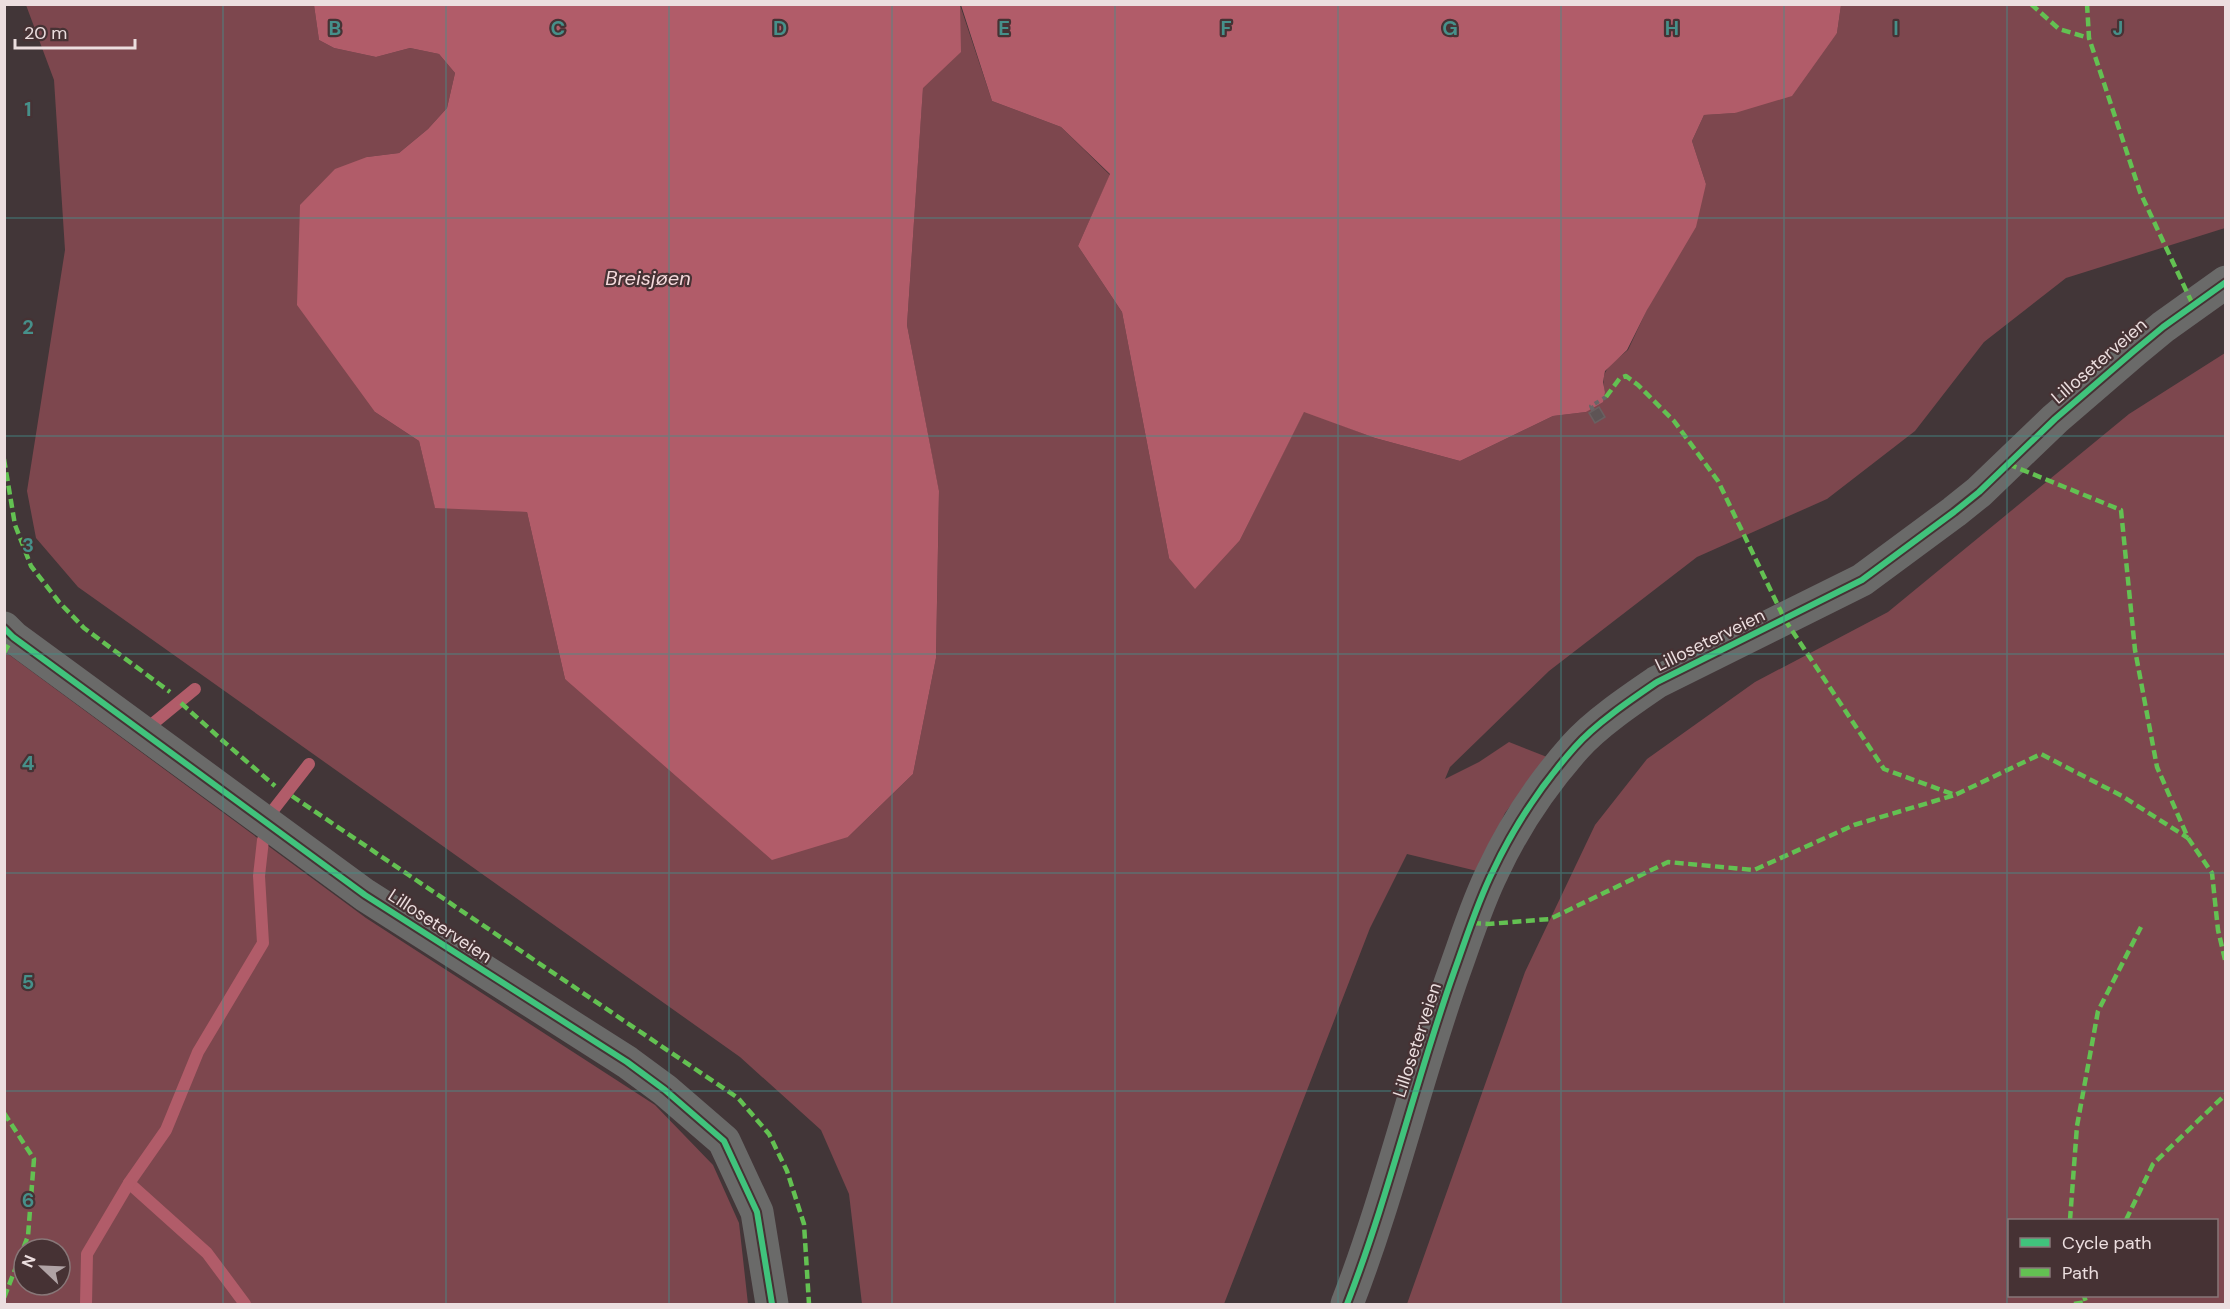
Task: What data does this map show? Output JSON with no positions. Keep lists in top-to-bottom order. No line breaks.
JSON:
{"streets":{"street":["Lilloseterveien"]},"water":["Breisjøen"],"legend":["Cycle path","Path"],"scale_bar":"20 m","north":"top left","grid":{"columns":["B","C","D","E","F","G","H","I","J"],"rows":["1","2","3","4","5","6"]}}
